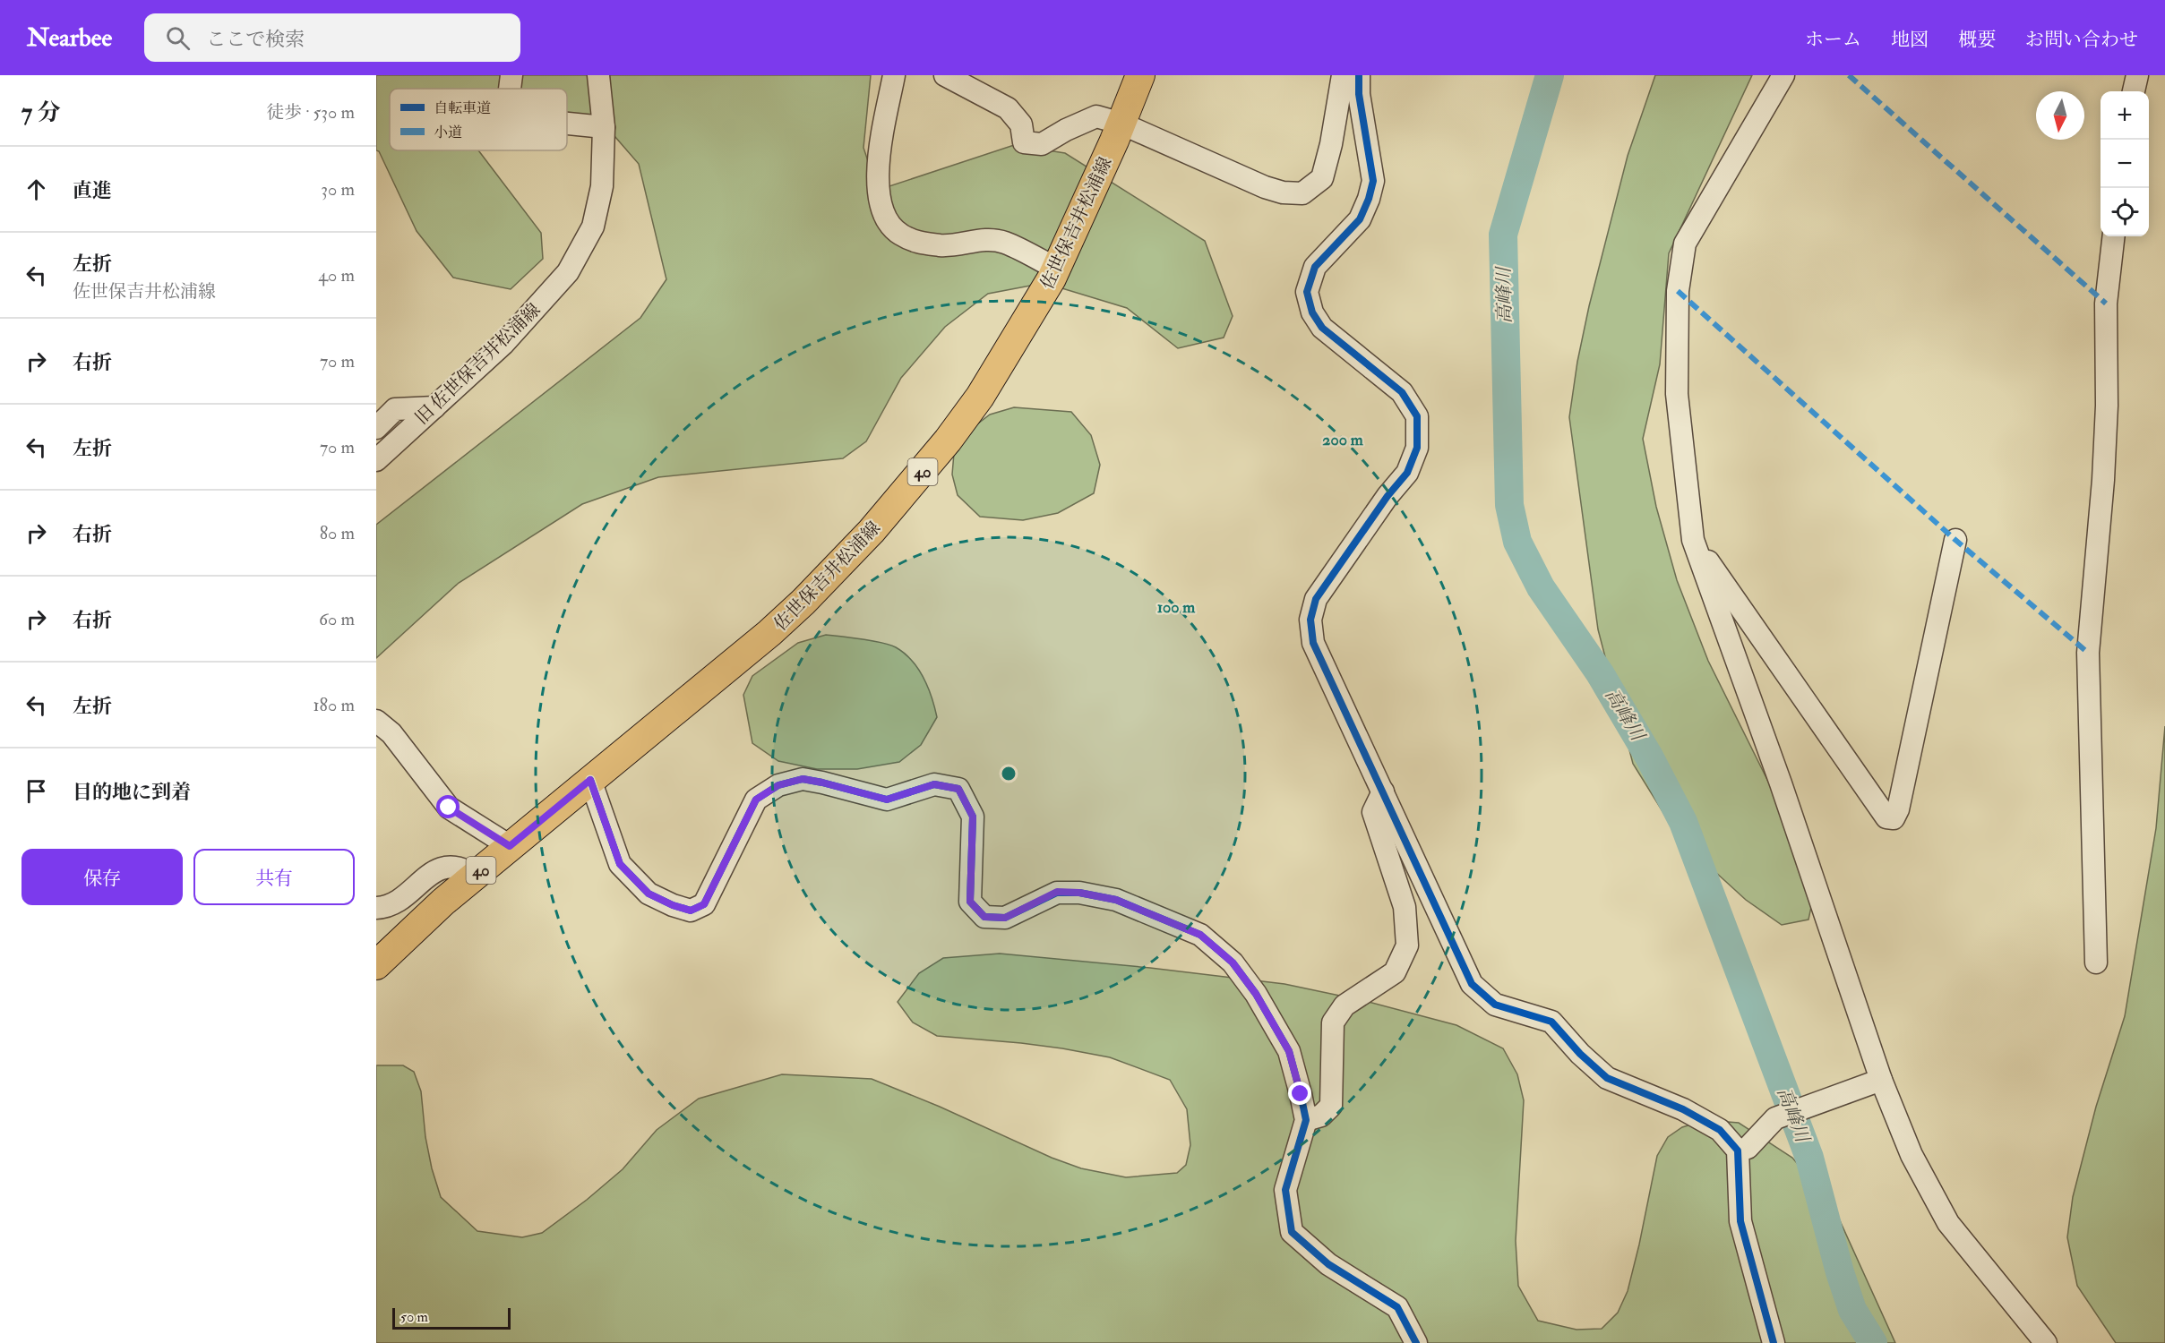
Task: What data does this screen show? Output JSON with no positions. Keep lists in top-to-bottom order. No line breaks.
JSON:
{"streets":{"main road":["佐世保吉井松浦線","40"],"street":["旧 佐世保吉井松浦線"]},"water":["高峰川"],"legend":["自転車道","小道"],"scale_bar":"50 m","north":"bottom","page":{"header":"Nearbee","search":"ここで検索","nav":["ホーム","地図","概要","お問い合わせ"],"heading":["7 分","徒歩 · 530 m"],"map_buttons":["+","−"],"list":[["直進","30 m"],["左折","佐世保吉井松浦線","40 m"],["右折","70 m"],["左折","70 m"],["右折","80 m"],["右折","60 m"],["左折","180 m"],"目的地に到着"],"buttons":["保存","共有"],"scale":"50 m"},"rings":["200 m","100 m"]}
